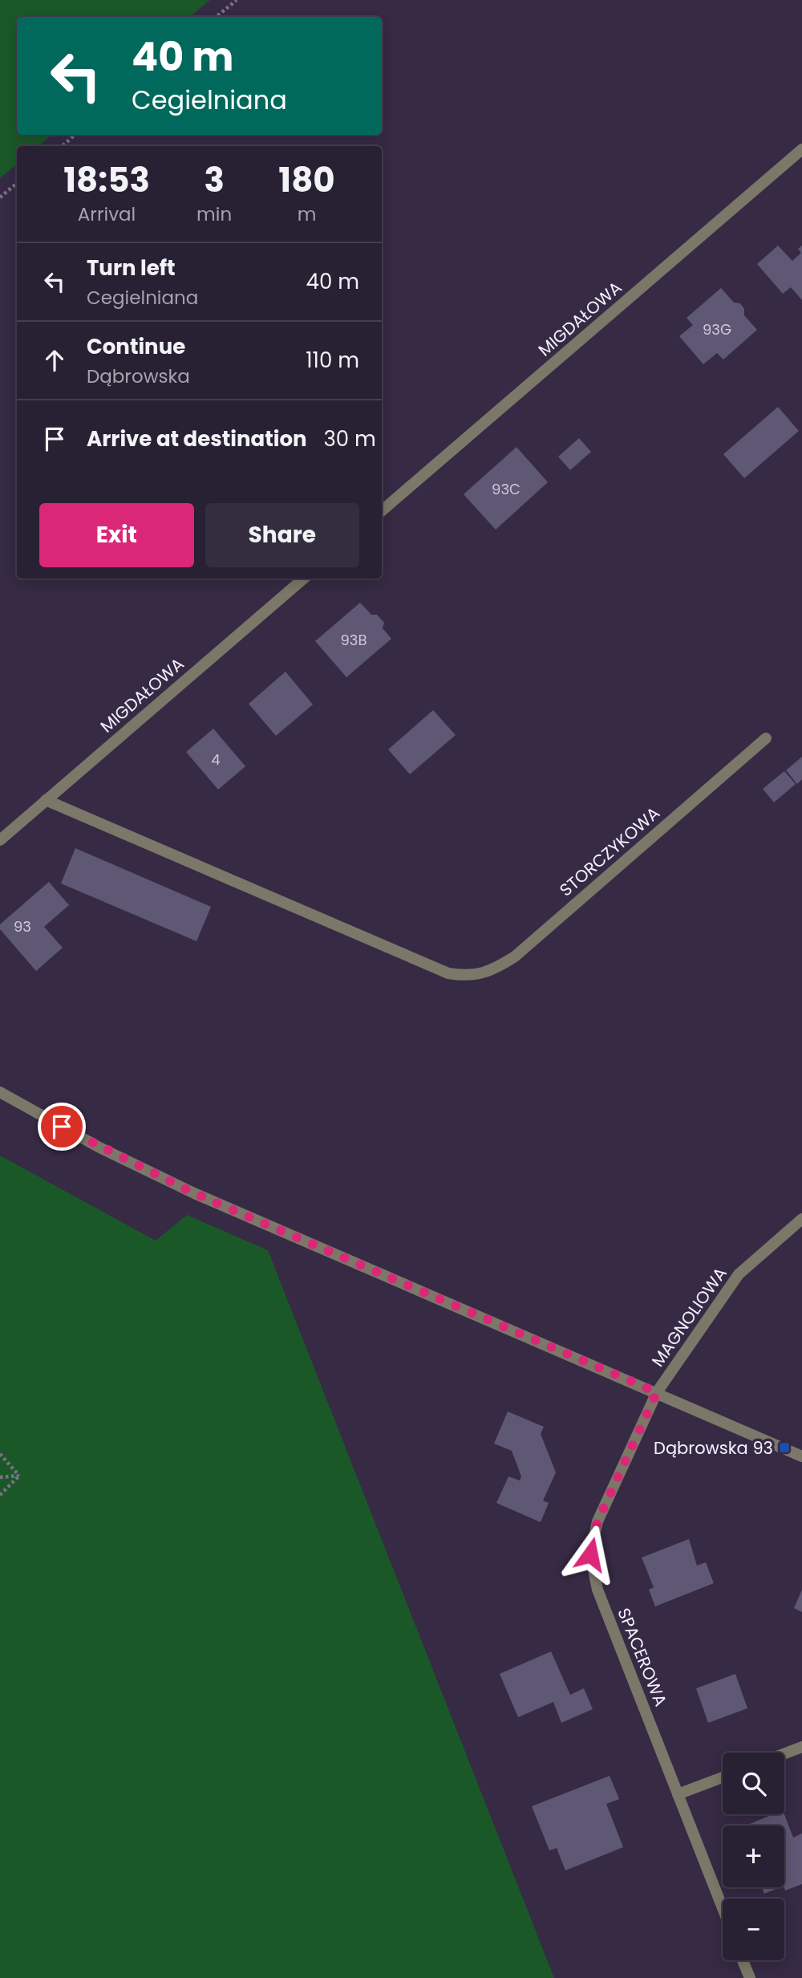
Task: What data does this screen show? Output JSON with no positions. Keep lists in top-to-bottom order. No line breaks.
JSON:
{"streets":{"street":["MIGDAŁOWA","STORCZYKOWA","MAGNOLIOWA","SPACEROWA"]},"crossings":[["MIGDAŁOWA","STORCZYKOWA"],["MAGNOLIOWA","SPACEROWA"]],"places":{"transit":["Dąbrowska 93"]},"house_numbers":["93G","93C","93B","4","93"],"page":{"turn":["40 m","Cegielniana"],"eta":["18:53","Arrival","3","min","180","m"],"list":[{"name":"Turn left","note":"Cegielniana","value":"40 m"},{"name":"Continue","note":"Dąbrowska","value":"110 m"},{"name":"Arrive at destination","value":"30 m"}],"buttons":["Exit","Share"],"map_buttons":["+","−"]}}
